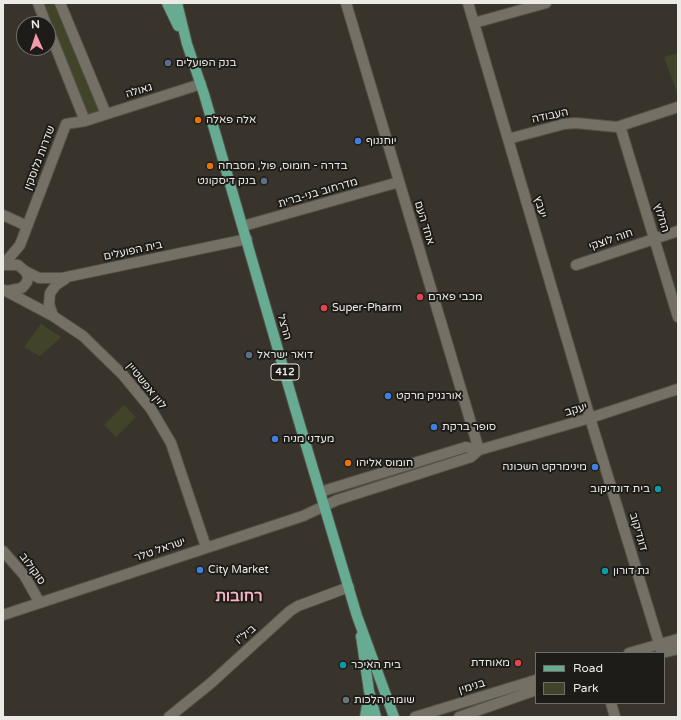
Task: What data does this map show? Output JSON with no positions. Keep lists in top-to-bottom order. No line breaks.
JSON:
{"streets":{"main road":["הרצל","412"],"street":["גאולה","העבודה","שדרות גלוסקין","מדרחוב בני-ברית","יעבץ","החלוץ","אחד העם","חוה לוצקי","בית הפועלים","לוין אפשטיין","יעקב","דונדיקוב","ישראל טלר","סוקולוב","ביל\"ו","בנימין"]},"crossings":[["גאולה","שדרות גלוסקין"],["גאולה","הרצל"],["העבודה","יעבץ"],["העבודה","החלוץ"],["שדרות גלוסקין","בית הפועלים"],["מדרחוב בני-ברית","אחד העם"],["מדרחוב בני-ברית","הרצל"],["יעבץ","יעקב"],["יעבץ","דונדיקוב"],["החלוץ","חוה לוצקי"],["אחד העם","יעקב"],["בית הפועלים","הרצל"],["הרצל","יעקב"],["הרצל","ישראל טלר"],["הרצל","ביל\"ו"],["לוין אפשטיין","ישראל טלר"],["יעקב","דונדיקוב"],["יעקב","ישראל טלר"],["ישראל טלר","סוקולוב"]],"districts":["רחובות"],"places":["בנק הפועלים","אלה פאלה","יוחננוף","בדרה - חומוס, פול, מסבחה","בנק דיסקונט","מכבי פארם","Super-Pharm","דואר ישראל","אורגניק מרקט","סופר ברקת","מעדני מניה","חומוס אליהו","מינימרקט השכונה","בית דונדיקוב","City Market","גת דורון","מאוחדת","בית האיכר","שומרי הלכות"],"legend":["Road","Park"],"north":"top"}
